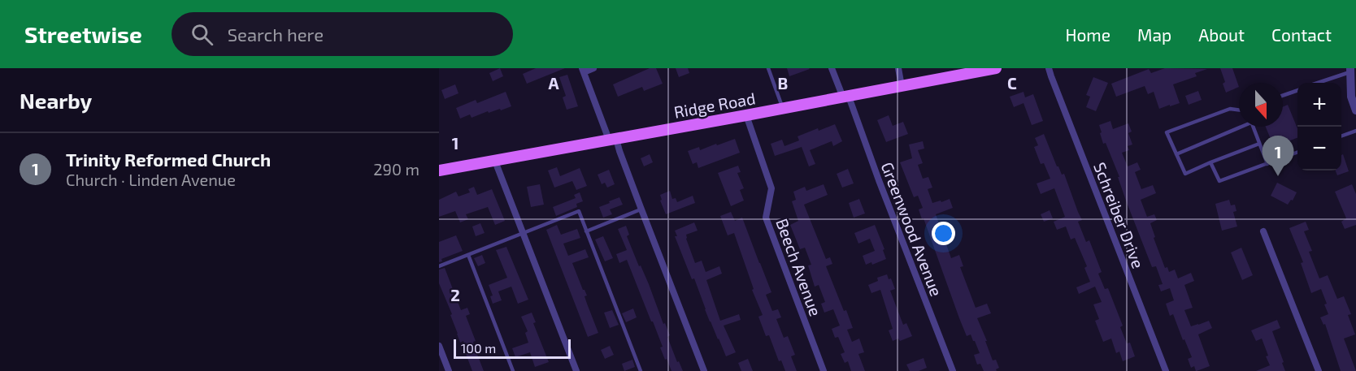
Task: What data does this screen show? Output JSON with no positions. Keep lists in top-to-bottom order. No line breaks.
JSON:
{"streets":{"main road":["Ridge Road"],"street":["Schreiber Drive","Greenwood Avenue","Beech Avenue"]},"crossings":[["Ridge Road","Greenwood Avenue"],["Ridge Road","Beech Avenue"]],"scale_bar":"100 m","north":"bottom","page":{"header":"Streetwise","search":"Search here","nav":["Home","Map","About","Contact"],"heading":"Nearby","map_buttons":["+","−"],"list":[{"mark":"1","name":"Trinity Reformed Church","note":"Church · Linden Avenue","value":"290 m"}],"pins":"1","scale":"100 m"},"grid":{"columns":["A","B","C"],"rows":["1","2"]}}
